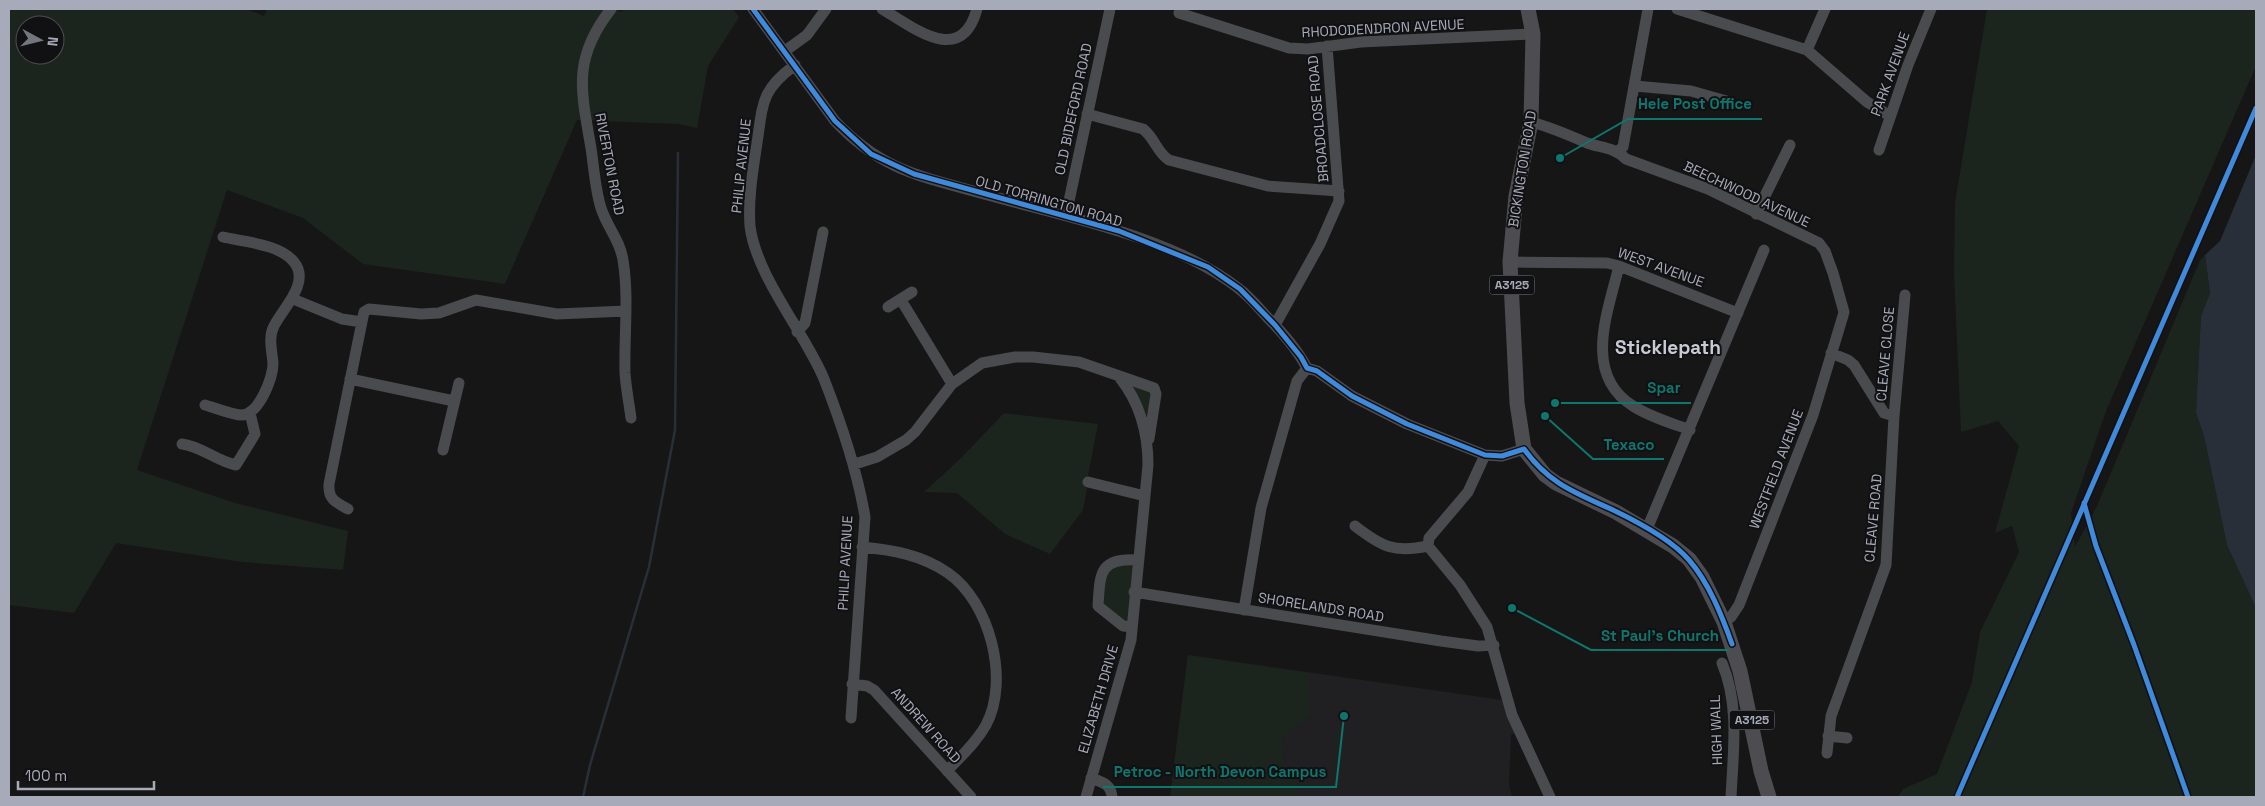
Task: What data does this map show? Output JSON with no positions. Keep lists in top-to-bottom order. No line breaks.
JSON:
{"streets":{"main road":["BICKINGTON ROAD","A3125"],"street":["RHODODENDRON AVENUE","PARK AVENUE","OLD BIDEFORD ROAD","BROADCLOSE ROAD","RIVERTON ROAD","PHILIP AVENUE","BEECHWOOD AVENUE","OLD TORRINGTON ROAD","WEST AVENUE","CLEAVE CLOSE","WESTFIELD AVENUE","CLEAVE ROAD","SHORELANDS ROAD","ELIZABETH DRIVE","ANDREW ROAD","HIGH WALL"]},"crossings":[["RHODODENDRON AVENUE","BROADCLOSE ROAD"],["RHODODENDRON AVENUE","BICKINGTON ROAD"],["OLD BIDEFORD ROAD","BROADCLOSE ROAD"],["OLD BIDEFORD ROAD","OLD TORRINGTON ROAD"],["BROADCLOSE ROAD","OLD TORRINGTON ROAD"],["PHILIP AVENUE","OLD TORRINGTON ROAD"],["PHILIP AVENUE","ELIZABETH DRIVE"],["PHILIP AVENUE","ANDREW ROAD"],["BICKINGTON ROAD","BEECHWOOD AVENUE"],["BICKINGTON ROAD","OLD TORRINGTON ROAD"],["BICKINGTON ROAD","WEST AVENUE"],["BICKINGTON ROAD","A3125"],["BEECHWOOD AVENUE","WESTFIELD AVENUE"],["OLD TORRINGTON ROAD","A3125"],["OLD TORRINGTON ROAD","SHORELANDS ROAD"],["A3125","WESTFIELD AVENUE"],["CLEAVE CLOSE","CLEAVE ROAD"]],"districts":["Sticklepath"],"places":["Hele Post Office","Spar","Texaco","St Paul's Church","Petroc - North Devon Campus"],"scale_bar":"100 m","north":"right"}
